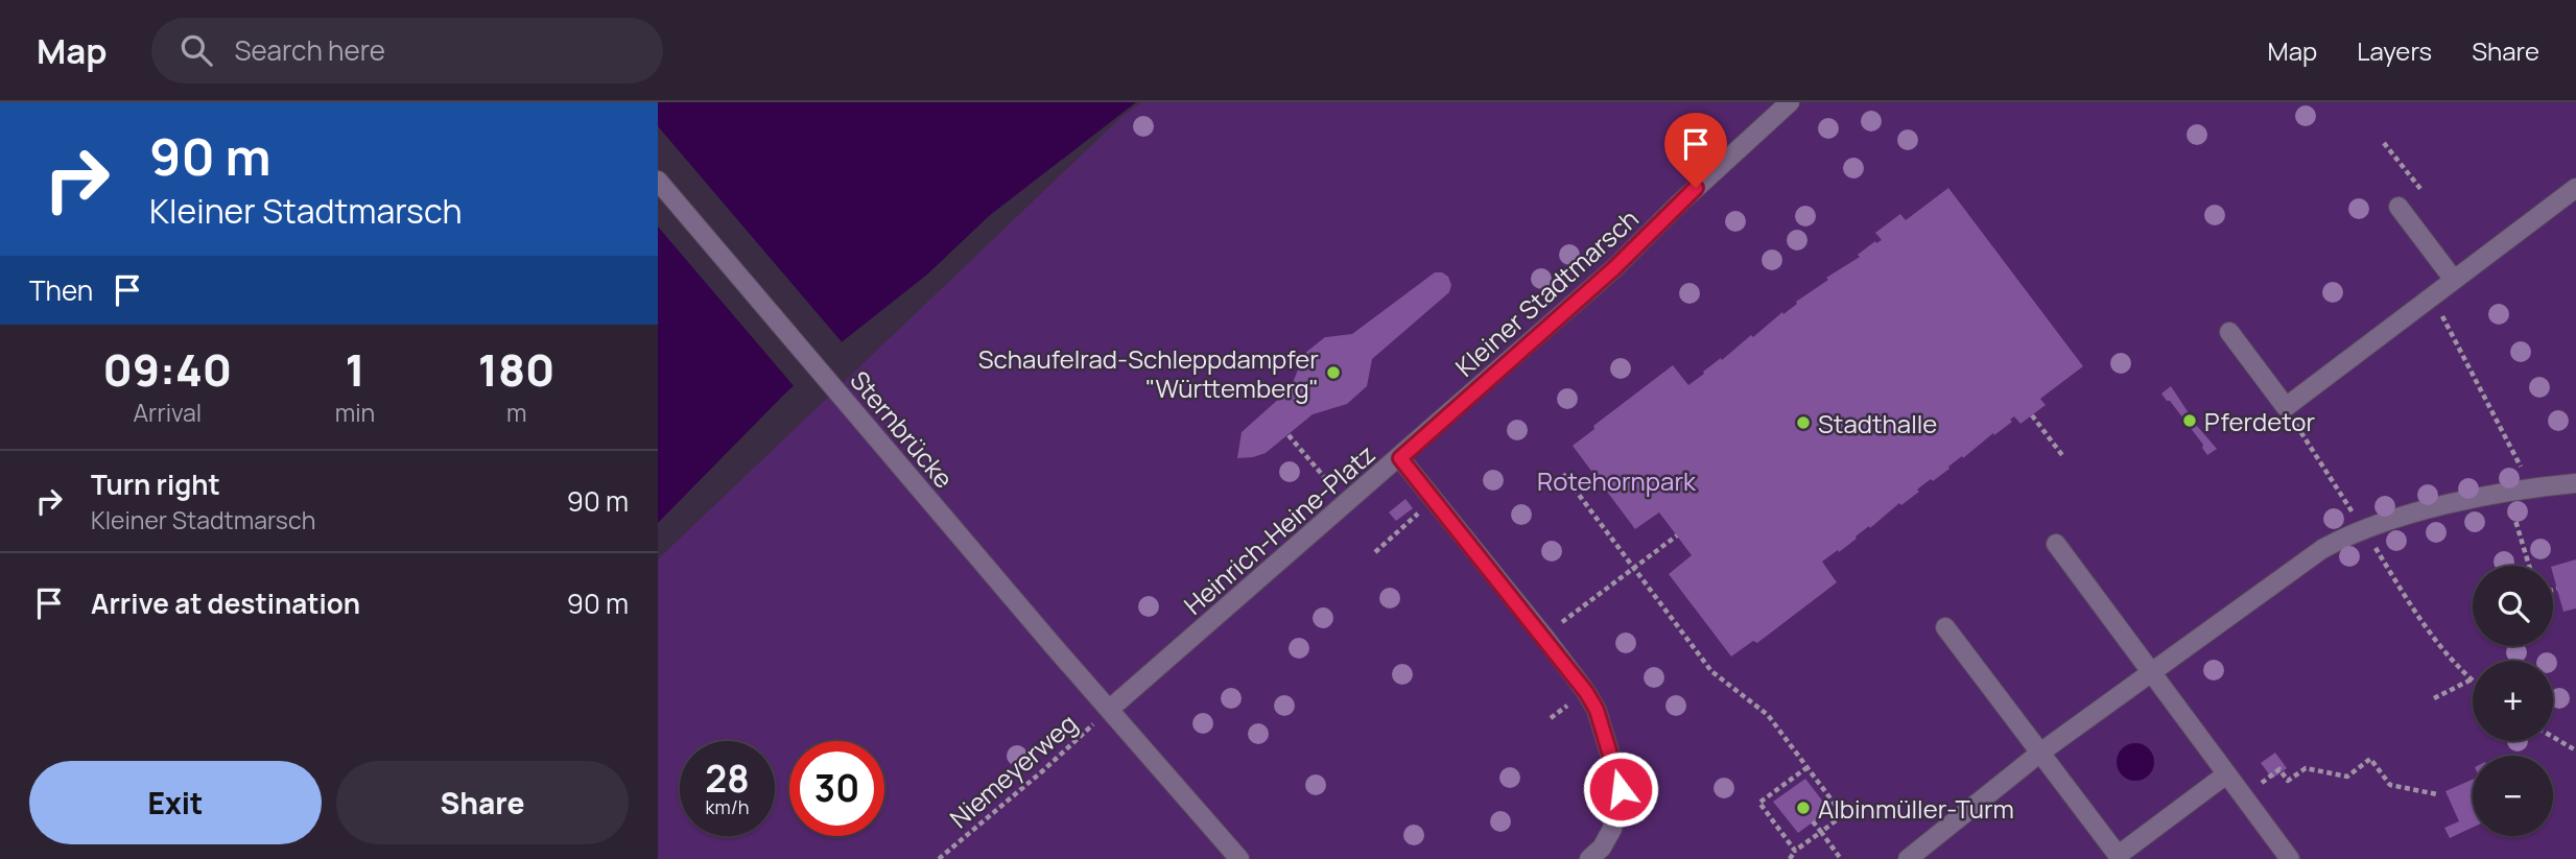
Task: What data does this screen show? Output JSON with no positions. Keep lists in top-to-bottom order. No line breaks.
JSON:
{"streets":{"street":["Kleiner Stadtmarsch","Sternbrücke","Heinrich-Heine-Platz"],"path":["Niemeyerweg"]},"crossings":[["Kleiner Stadtmarsch","Heinrich-Heine-Platz"],["Sternbrücke","Heinrich-Heine-Platz"],["Sternbrücke","Niemeyerweg"],["Heinrich-Heine-Platz","Niemeyerweg"]],"parks":["Rotehornpark"],"places":["Schaufelrad-Schleppdampfer \"Württemberg\"","Pferdetor","Stadthalle","Albinmüller-Turm"],"page":{"header":"Map","search":"Search here","nav":["Map","Layers","Share"],"turn":["90 m","Kleiner Stadtmarsch"],"then":"Then","eta":["09:40","Arrival","1","min","180","m"],"list":[{"name":"Turn right","note":"Kleiner Stadtmarsch","value":"90 m"},{"name":"Arrive at destination","value":"90 m"}],"map_buttons":["+","−"],"speed":"28 km/h","limit":"30","buttons":["Exit","Share"]}}
